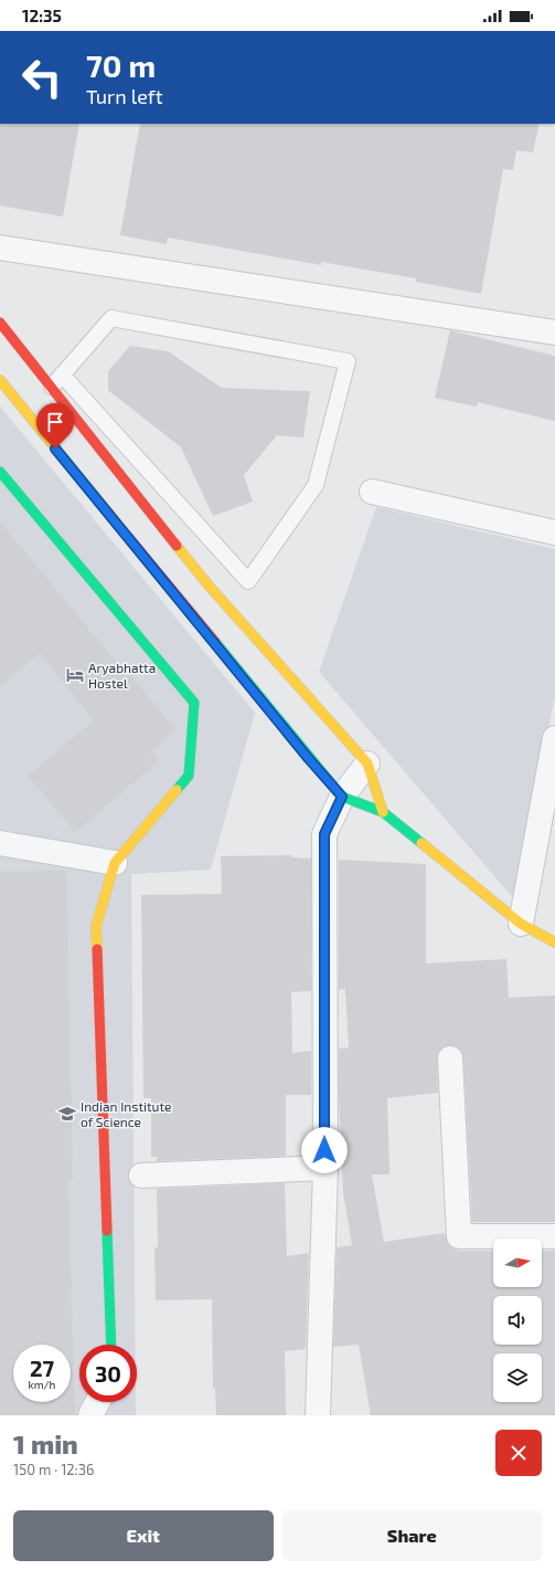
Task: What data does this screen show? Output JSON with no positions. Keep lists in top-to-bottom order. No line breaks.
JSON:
{"places":{"hotel":["Aryabhatta Hostel"],"school or university":["Indian Institute of Science"]},"north":"right","page":{"status":"12:35","turn":["70 m","Turn left"],"speed":"27 km/h","limit":"30","heading":["1 min","150 m · 12:36"],"buttons":["Exit","Share"]}}
